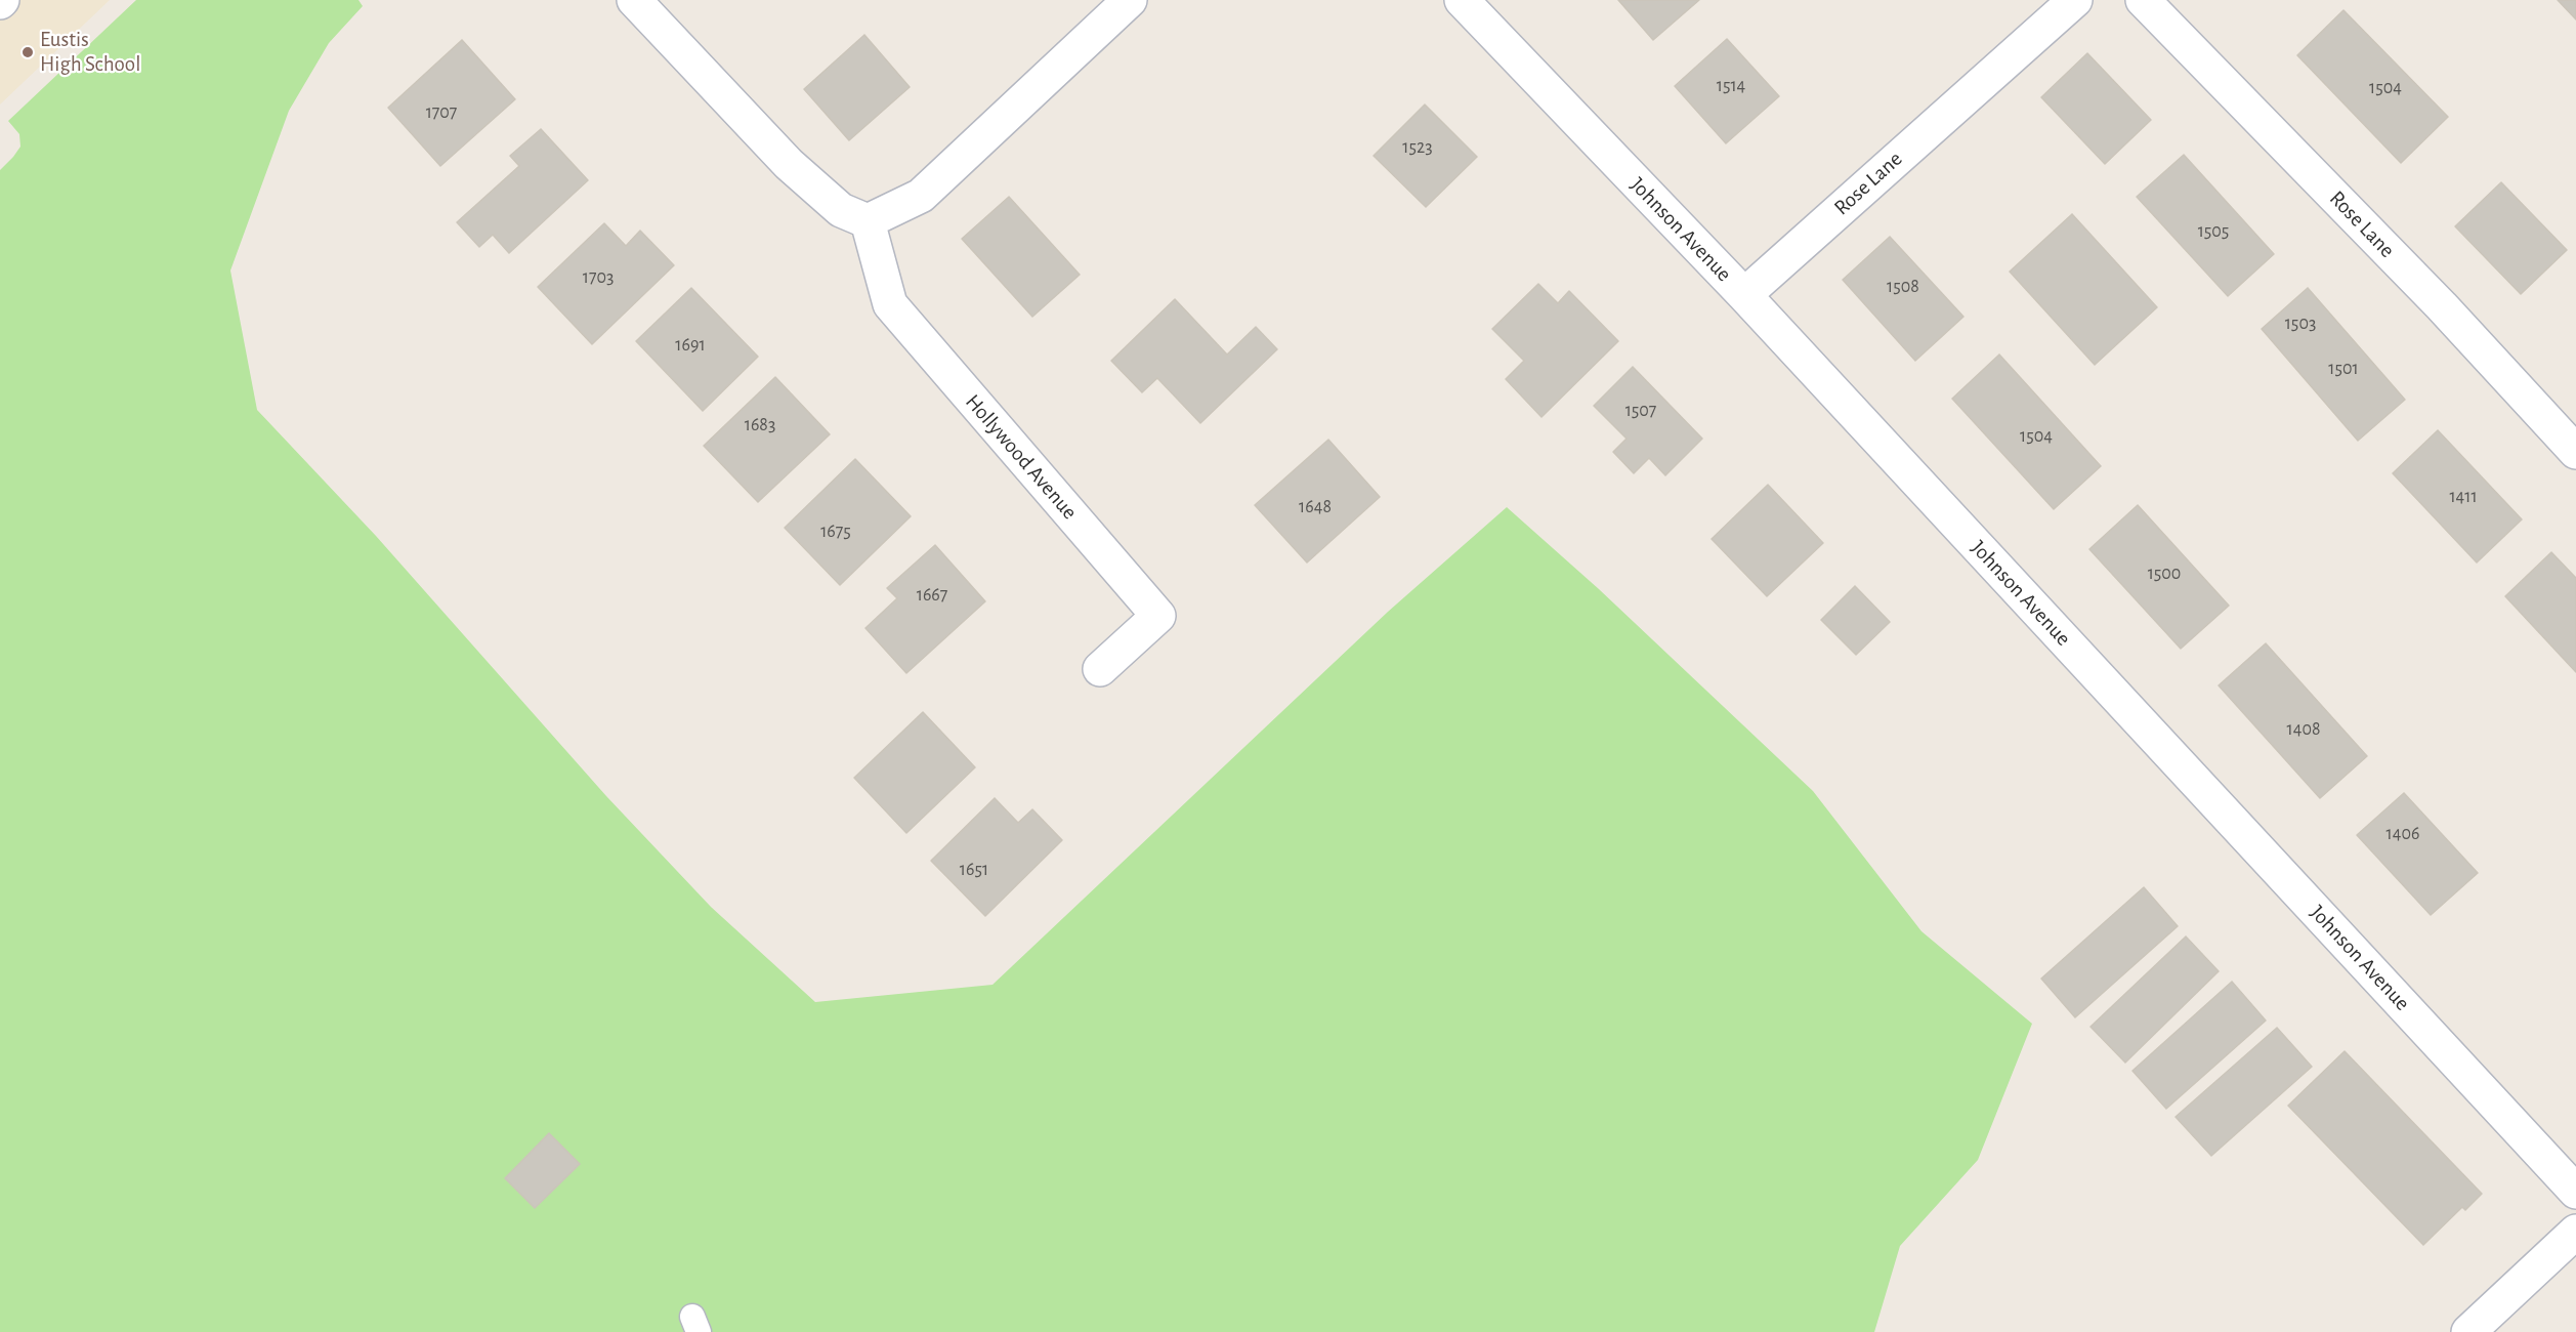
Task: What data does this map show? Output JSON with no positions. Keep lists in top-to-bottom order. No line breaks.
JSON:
{"streets":{"street":["Rose Lane","Johnson Avenue","Hollywood Avenue"]},"crossings":[["Rose Lane","Johnson Avenue"]],"places":["Eustis High School"],"house_numbers":["1514","1504","1707","1523","1505","1703","1508","1503","1691","1501","1507","1683","1504","1411","1648","1675","1500","1667","1408","1406","1651"]}
